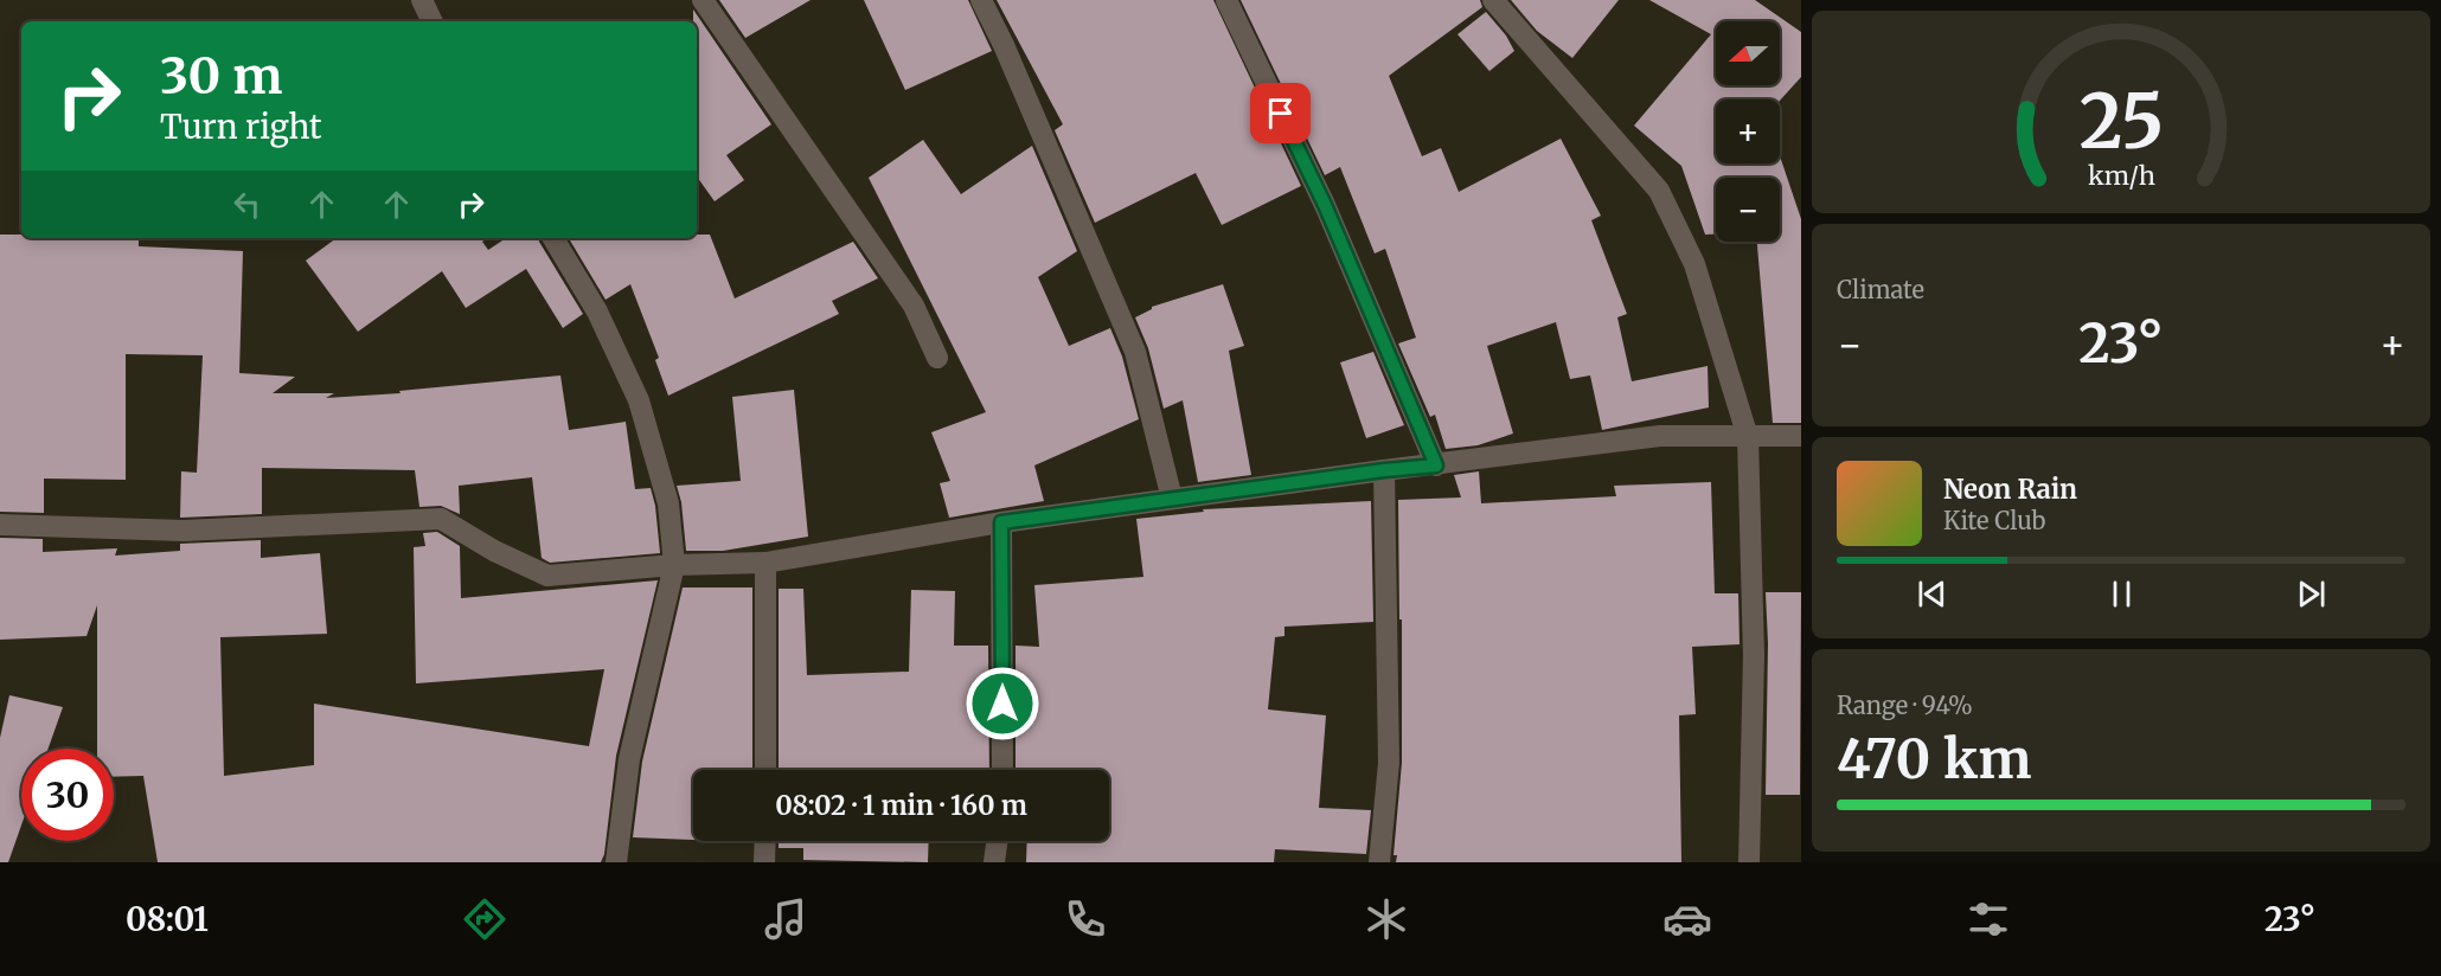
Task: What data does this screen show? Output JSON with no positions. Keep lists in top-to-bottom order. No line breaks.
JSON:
{"north":"left","page":{"map_buttons":["+","−"],"turn":["30 m","Turn right"],"tile":["Climate",["Range · 94%","470 km"]],"heat":["−","23°","+"],"song":["Neon Rain","Kite Club"],"limit":"30","trip":"08:02 · 1 min · 160 m","tabs":["08:01","23°"],"gauge":["25","km/h"]}}
